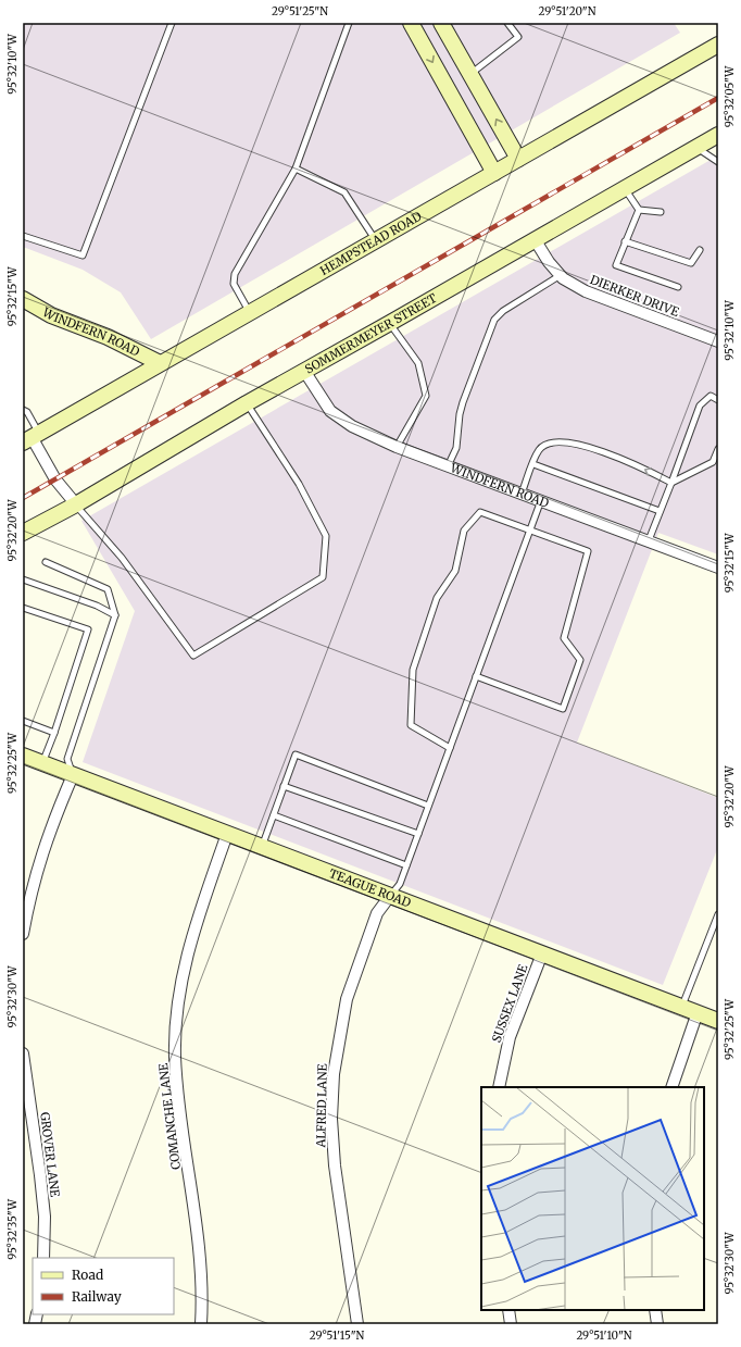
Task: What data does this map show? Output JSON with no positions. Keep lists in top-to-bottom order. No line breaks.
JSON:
{"streets":{"street":["HEMPSTEAD ROAD","DIERKER DRIVE","WINDFERN ROAD","SOMMERMEYER STREET","TEAGUE ROAD","SUSSEX LANE","ALFRED LANE","COMANCHE LANE","GROVER LANE"]},"crossings":[["HEMPSTEAD ROAD","WINDFERN ROAD"],["DIERKER DRIVE","SOMMERMEYER STREET"],["WINDFERN ROAD","SOMMERMEYER STREET"],["TEAGUE ROAD","SUSSEX LANE"],["TEAGUE ROAD","ALFRED LANE"],["TEAGUE ROAD","COMANCHE LANE"]],"legend":["Road","Railway"],"coordinates":["29°51'25\"N","29°51'20\"N","95°32'10\"W","95°32'05\"W","95°32'15\"W","95°32'20\"W","95°32'25\"W","95°32'30\"W","95°32'35\"W","29°51'15\"N","29°51'10\"N"]}
